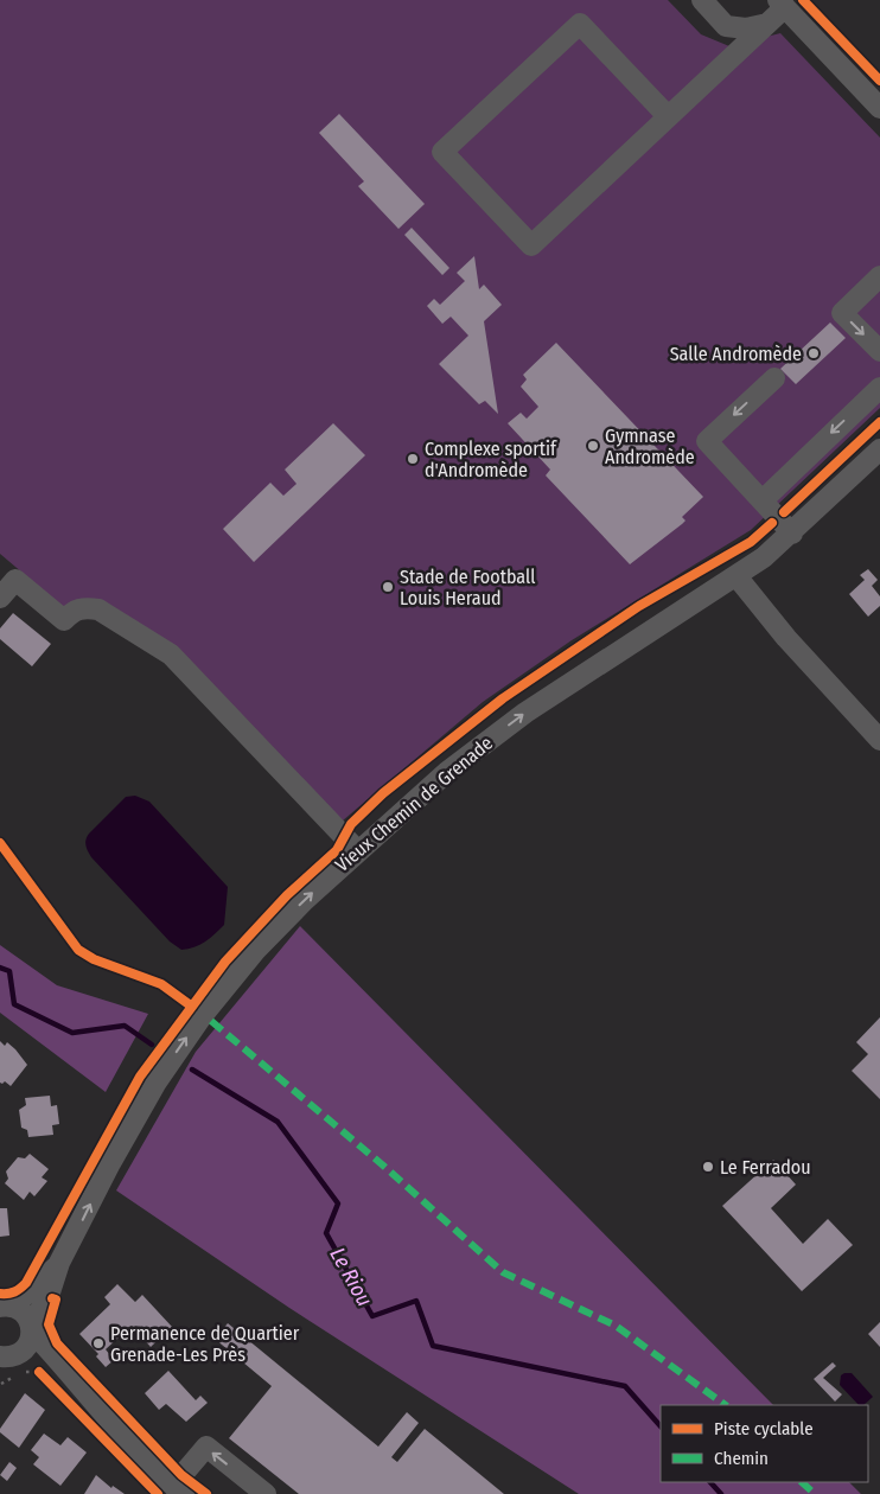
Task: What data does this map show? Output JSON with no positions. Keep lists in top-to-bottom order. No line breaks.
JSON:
{"streets":{"street":["Vieux Chemin de Grenade"]},"one_way":["Vieux Chemin de Grenade"],"water":["Le Riou"],"places":["Salle Andromède","Gymnase Andromède","Complexe sportif d'Andromède","Stade de Football Louis Heraud","Le Ferradou","Permanence de Quartier Grenade-Les Près"],"legend":["Piste cyclable","Chemin"]}
